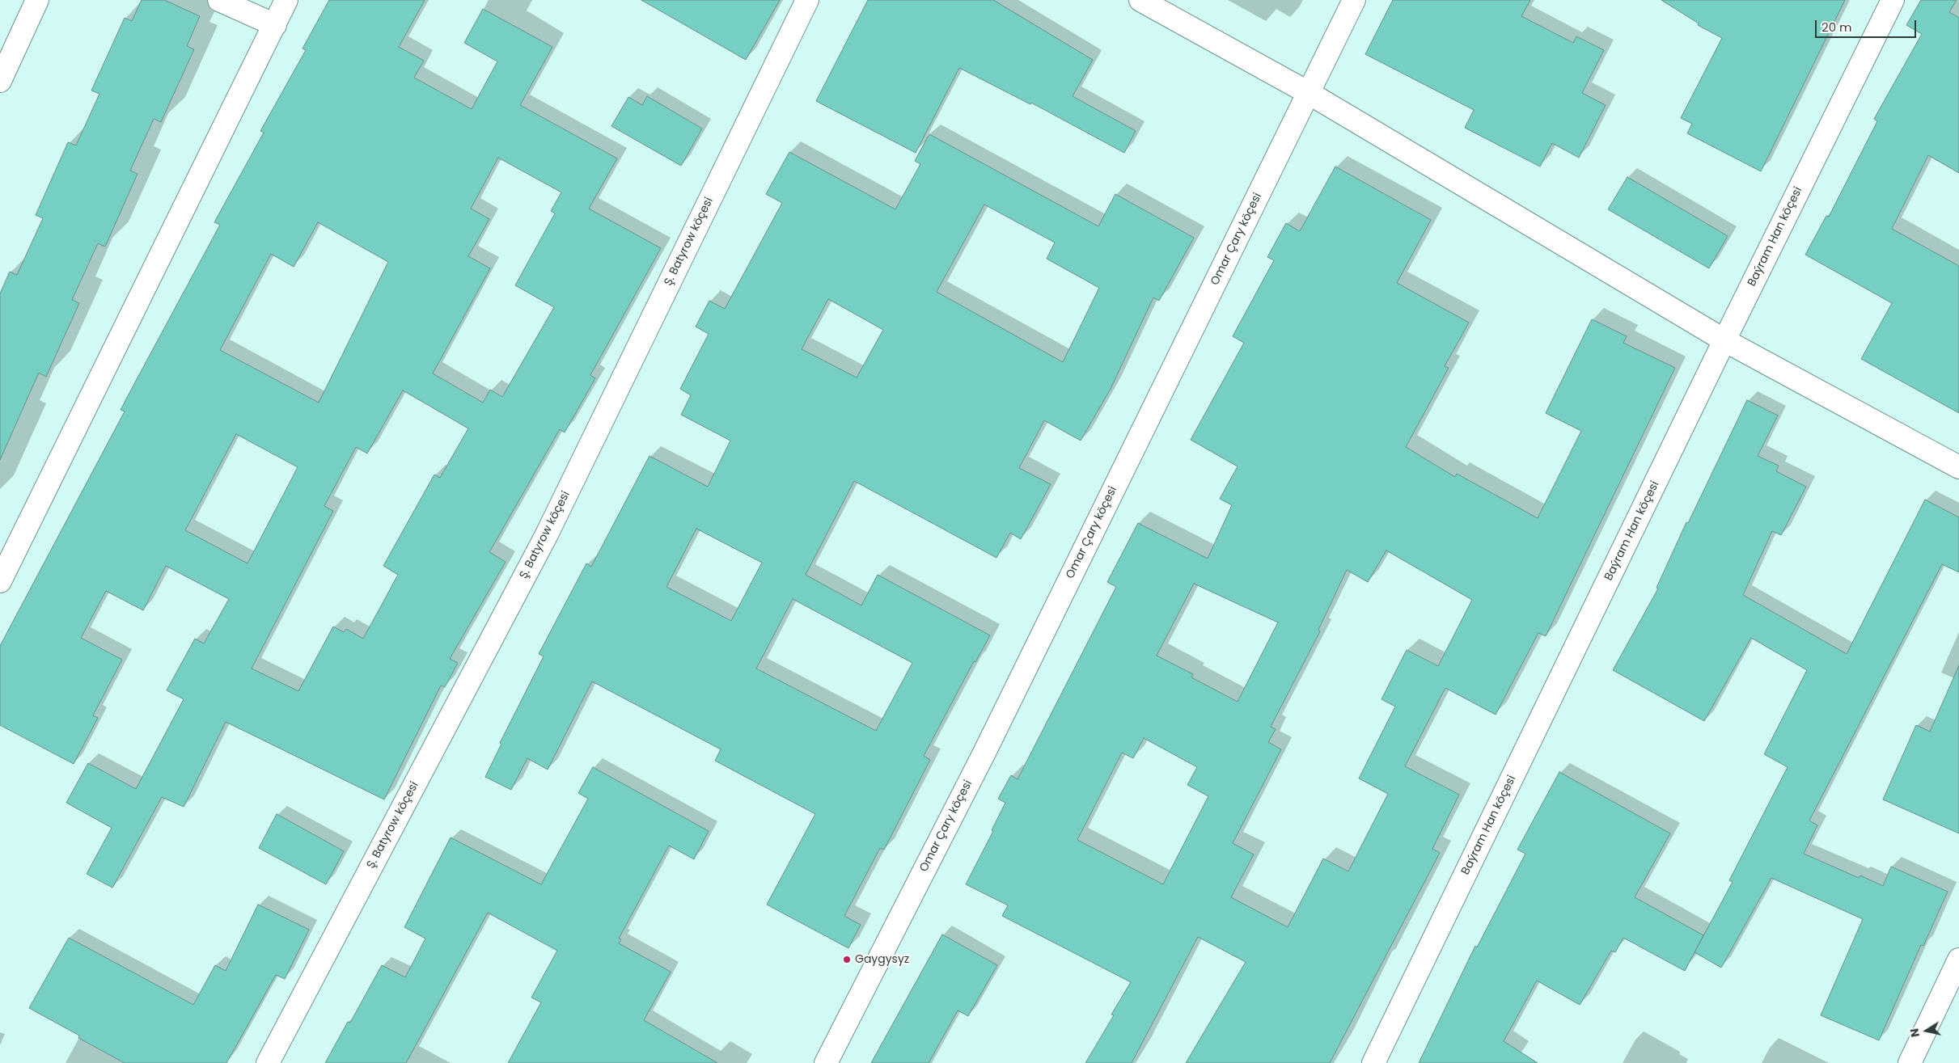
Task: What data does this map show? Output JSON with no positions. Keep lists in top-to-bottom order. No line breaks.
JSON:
{"streets":{"street":["Baýram Han köçesi","Omar Çary köçesi","Ş. Batyrow köçesi"]},"places":["Gaygysyz"],"scale_bar":"20 m","north":"left"}
